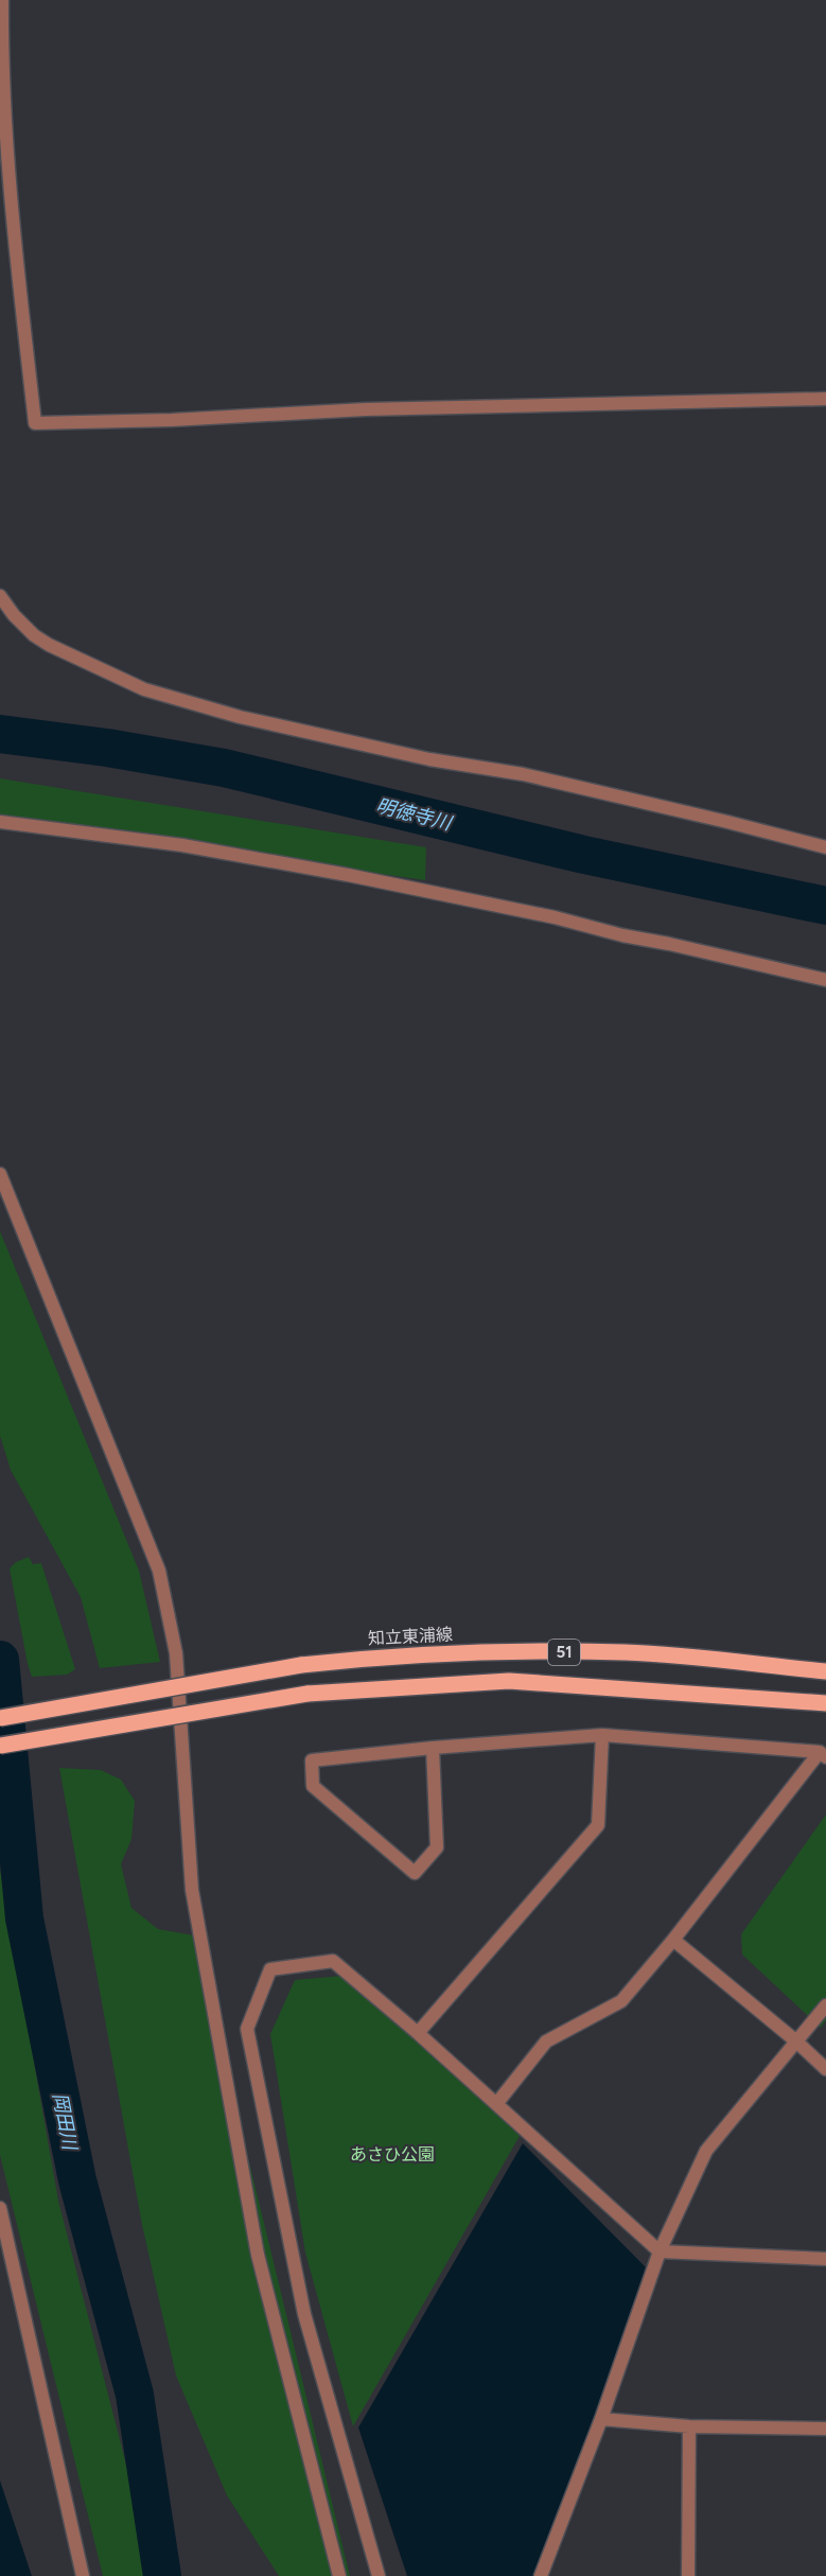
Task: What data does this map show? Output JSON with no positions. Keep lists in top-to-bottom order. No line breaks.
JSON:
{"streets":{"main road":["知立東浦線","51"]},"water":["明徳寺川","岡田川"],"parks":["あさひ公園"]}
